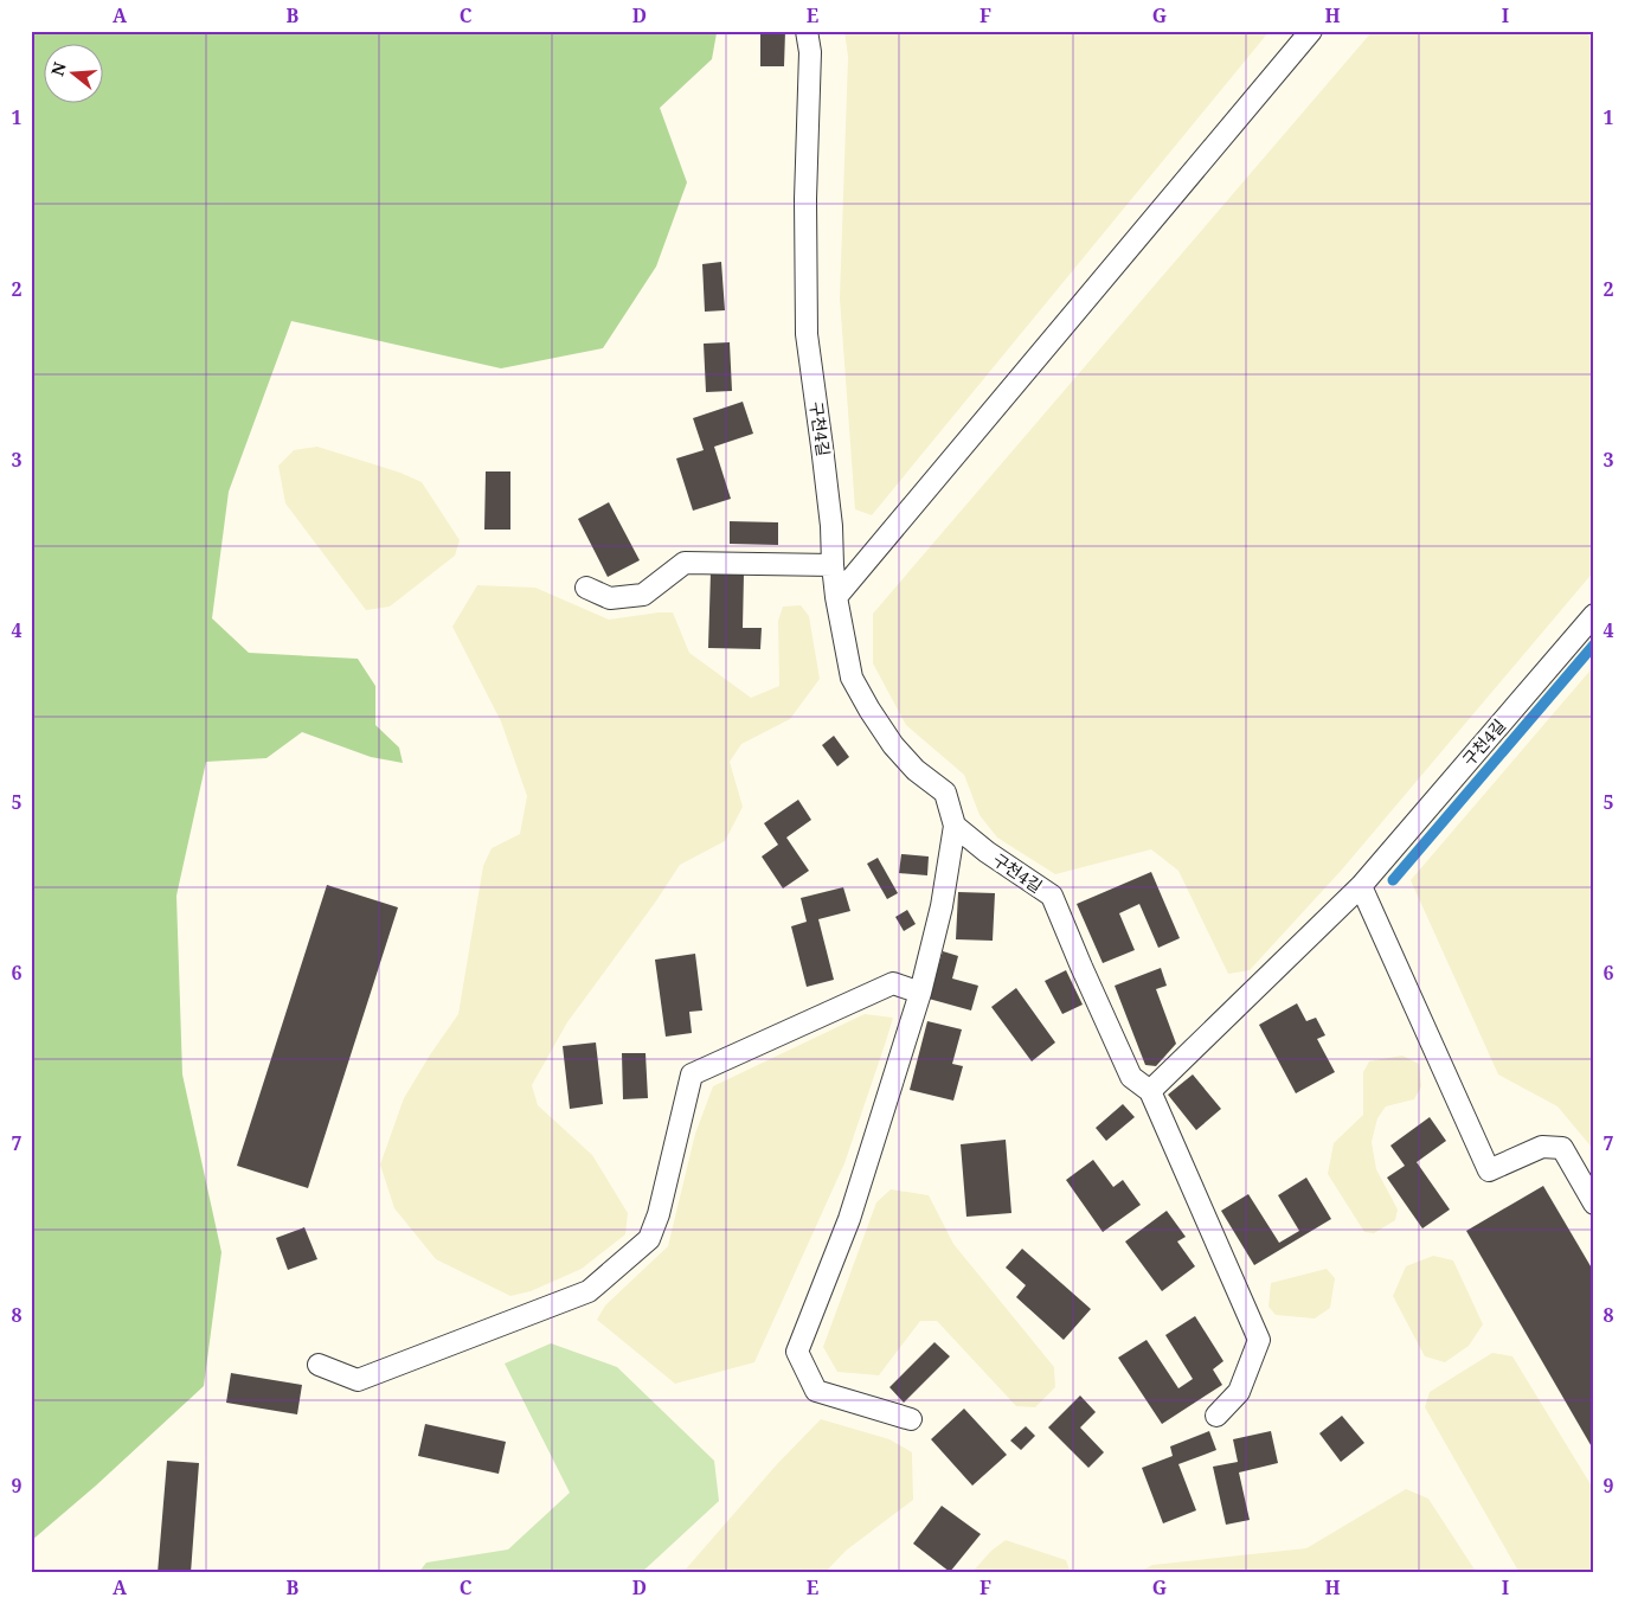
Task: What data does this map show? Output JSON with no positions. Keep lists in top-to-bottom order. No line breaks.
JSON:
{"streets":{"lane":["구천4길"]},"north":"left","grid":{"columns":["A","B","C","D","E","F","G","H","I"],"rows":["1","2","3","4","5","6","7","8","9"]}}
